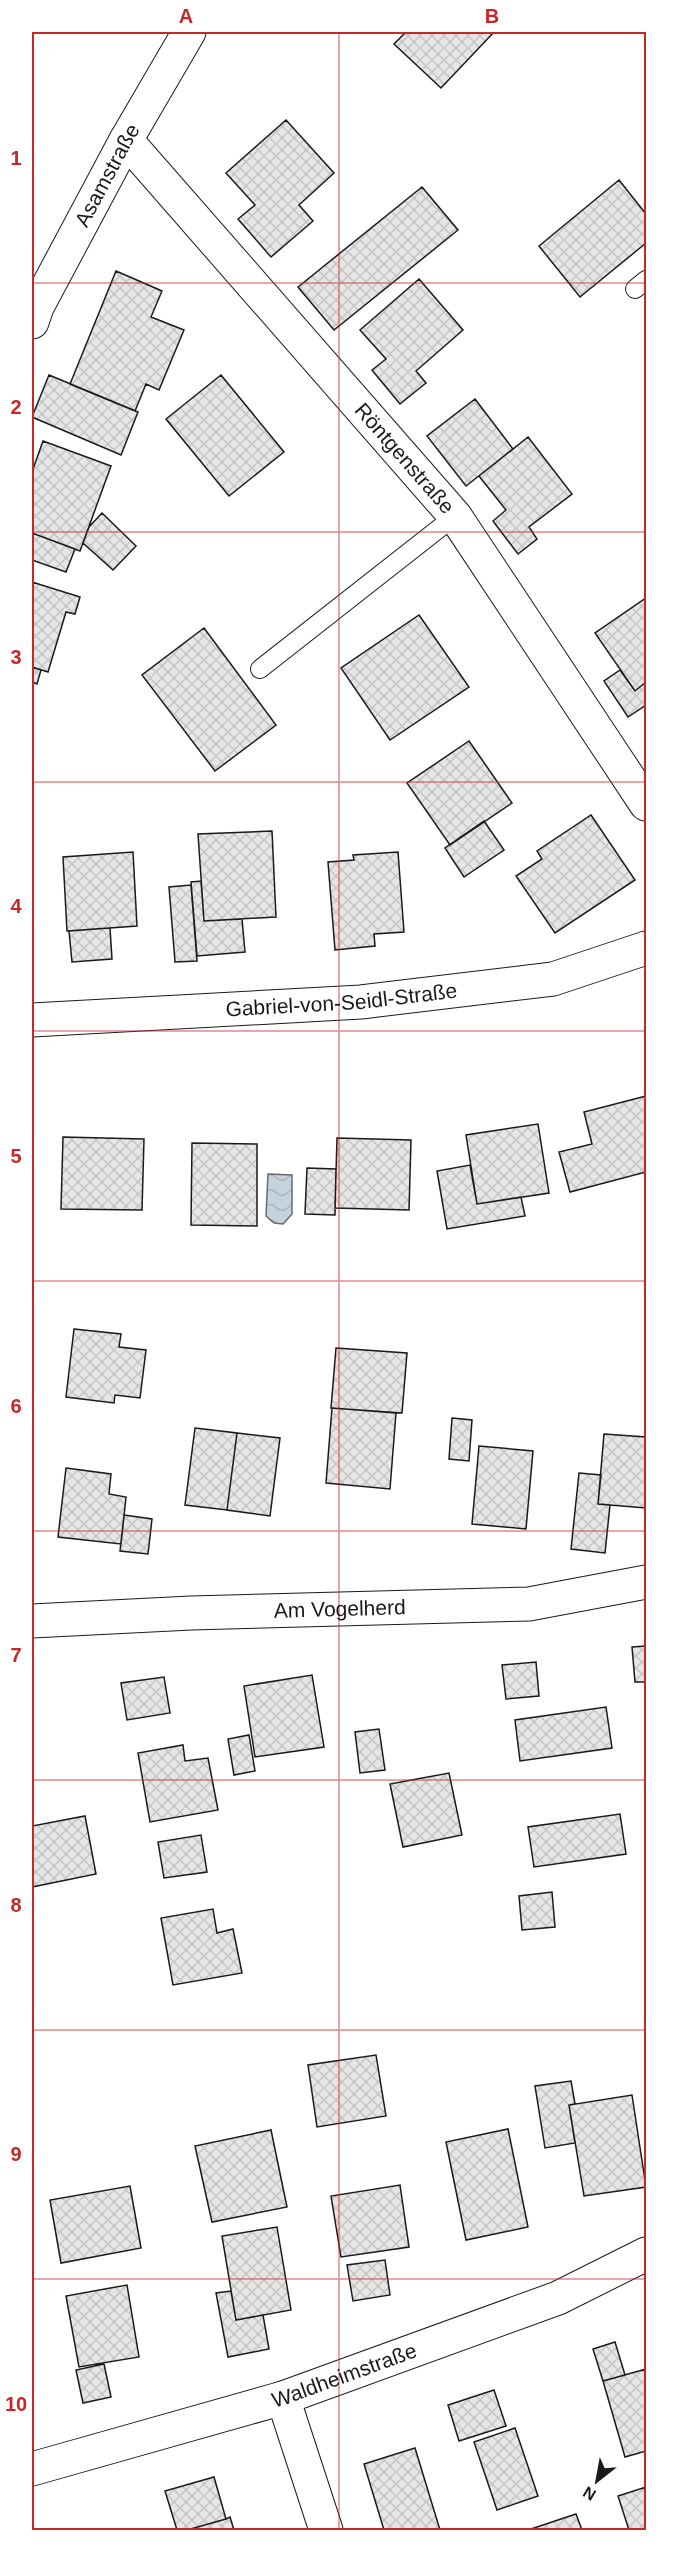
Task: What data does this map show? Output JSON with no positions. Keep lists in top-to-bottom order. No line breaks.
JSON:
{"streets":{"street":["Asamstraße","Röntgenstraße","Gabriel-von-Seidl-Straße","Am Vogelherd","Waldheimstraße"]},"crossings":[["Asamstraße","Röntgenstraße"]],"north":"bottom left","grid":{"columns":["A","B"],"rows":["1","2","3","4","5","6","7","8","9","10"]}}
